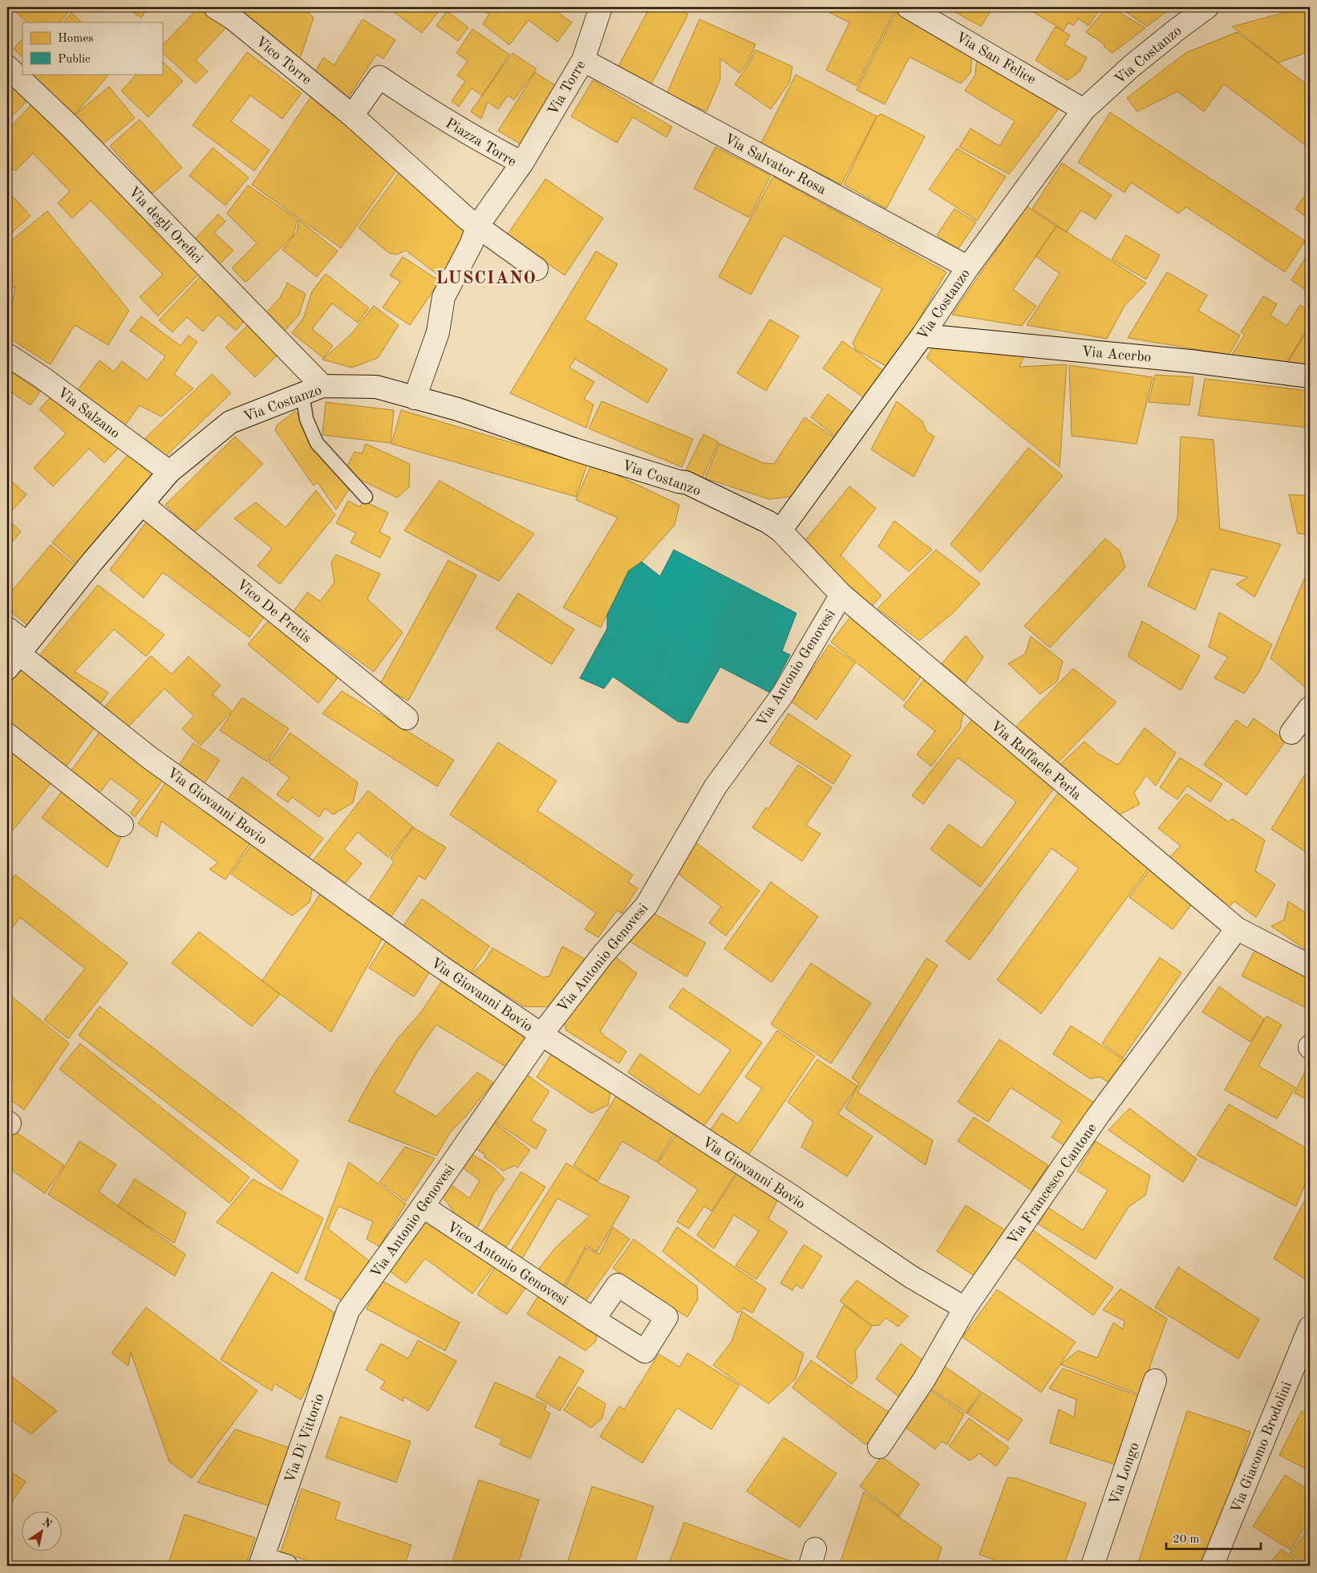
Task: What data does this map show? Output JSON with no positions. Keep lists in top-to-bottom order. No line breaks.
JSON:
{"streets":{"street":["Via Costanzo","Via San Felice","Vico Torre","Via Torre","Piazza Torre","Via Salvator Rosa","Via degli Orefici","Via Acerbo","Via Salzano","Vico De Pretis","Via Antonio Genovesi","Via Raffaele Perla","Via Giovanni Bovio","Via Francesco Cantone","Vico Antonio Genovesi","Via Di Vittorio","Via Giacomo Brodolini","Via Longo"]},"crossings":[["Via Costanzo","Via San Felice"],["Via Costanzo","Piazza Torre"],["Via Costanzo","Via Salvator Rosa"],["Via Costanzo","Via degli Orefici"],["Via Costanzo","Via Acerbo"],["Via Costanzo","Via Salzano"],["Via Costanzo","Vico De Pretis"],["Via Costanzo","Via Raffaele Perla"],["Via Costanzo","Via Giovanni Bovio"],["Vico Torre","Piazza Torre"],["Via Torre","Piazza Torre"],["Via Torre","Via Salvator Rosa"],["Via Antonio Genovesi","Via Raffaele Perla"],["Via Antonio Genovesi","Via Giovanni Bovio"],["Via Antonio Genovesi","Vico Antonio Genovesi"],["Via Antonio Genovesi","Via Di Vittorio"],["Via Raffaele Perla","Via Francesco Cantone"],["Via Giovanni Bovio","Via Francesco Cantone"]],"districts":["LUSCIANO"],"legend":["Homes","Public"],"scale_bar":"20 m","north":"top right"}
